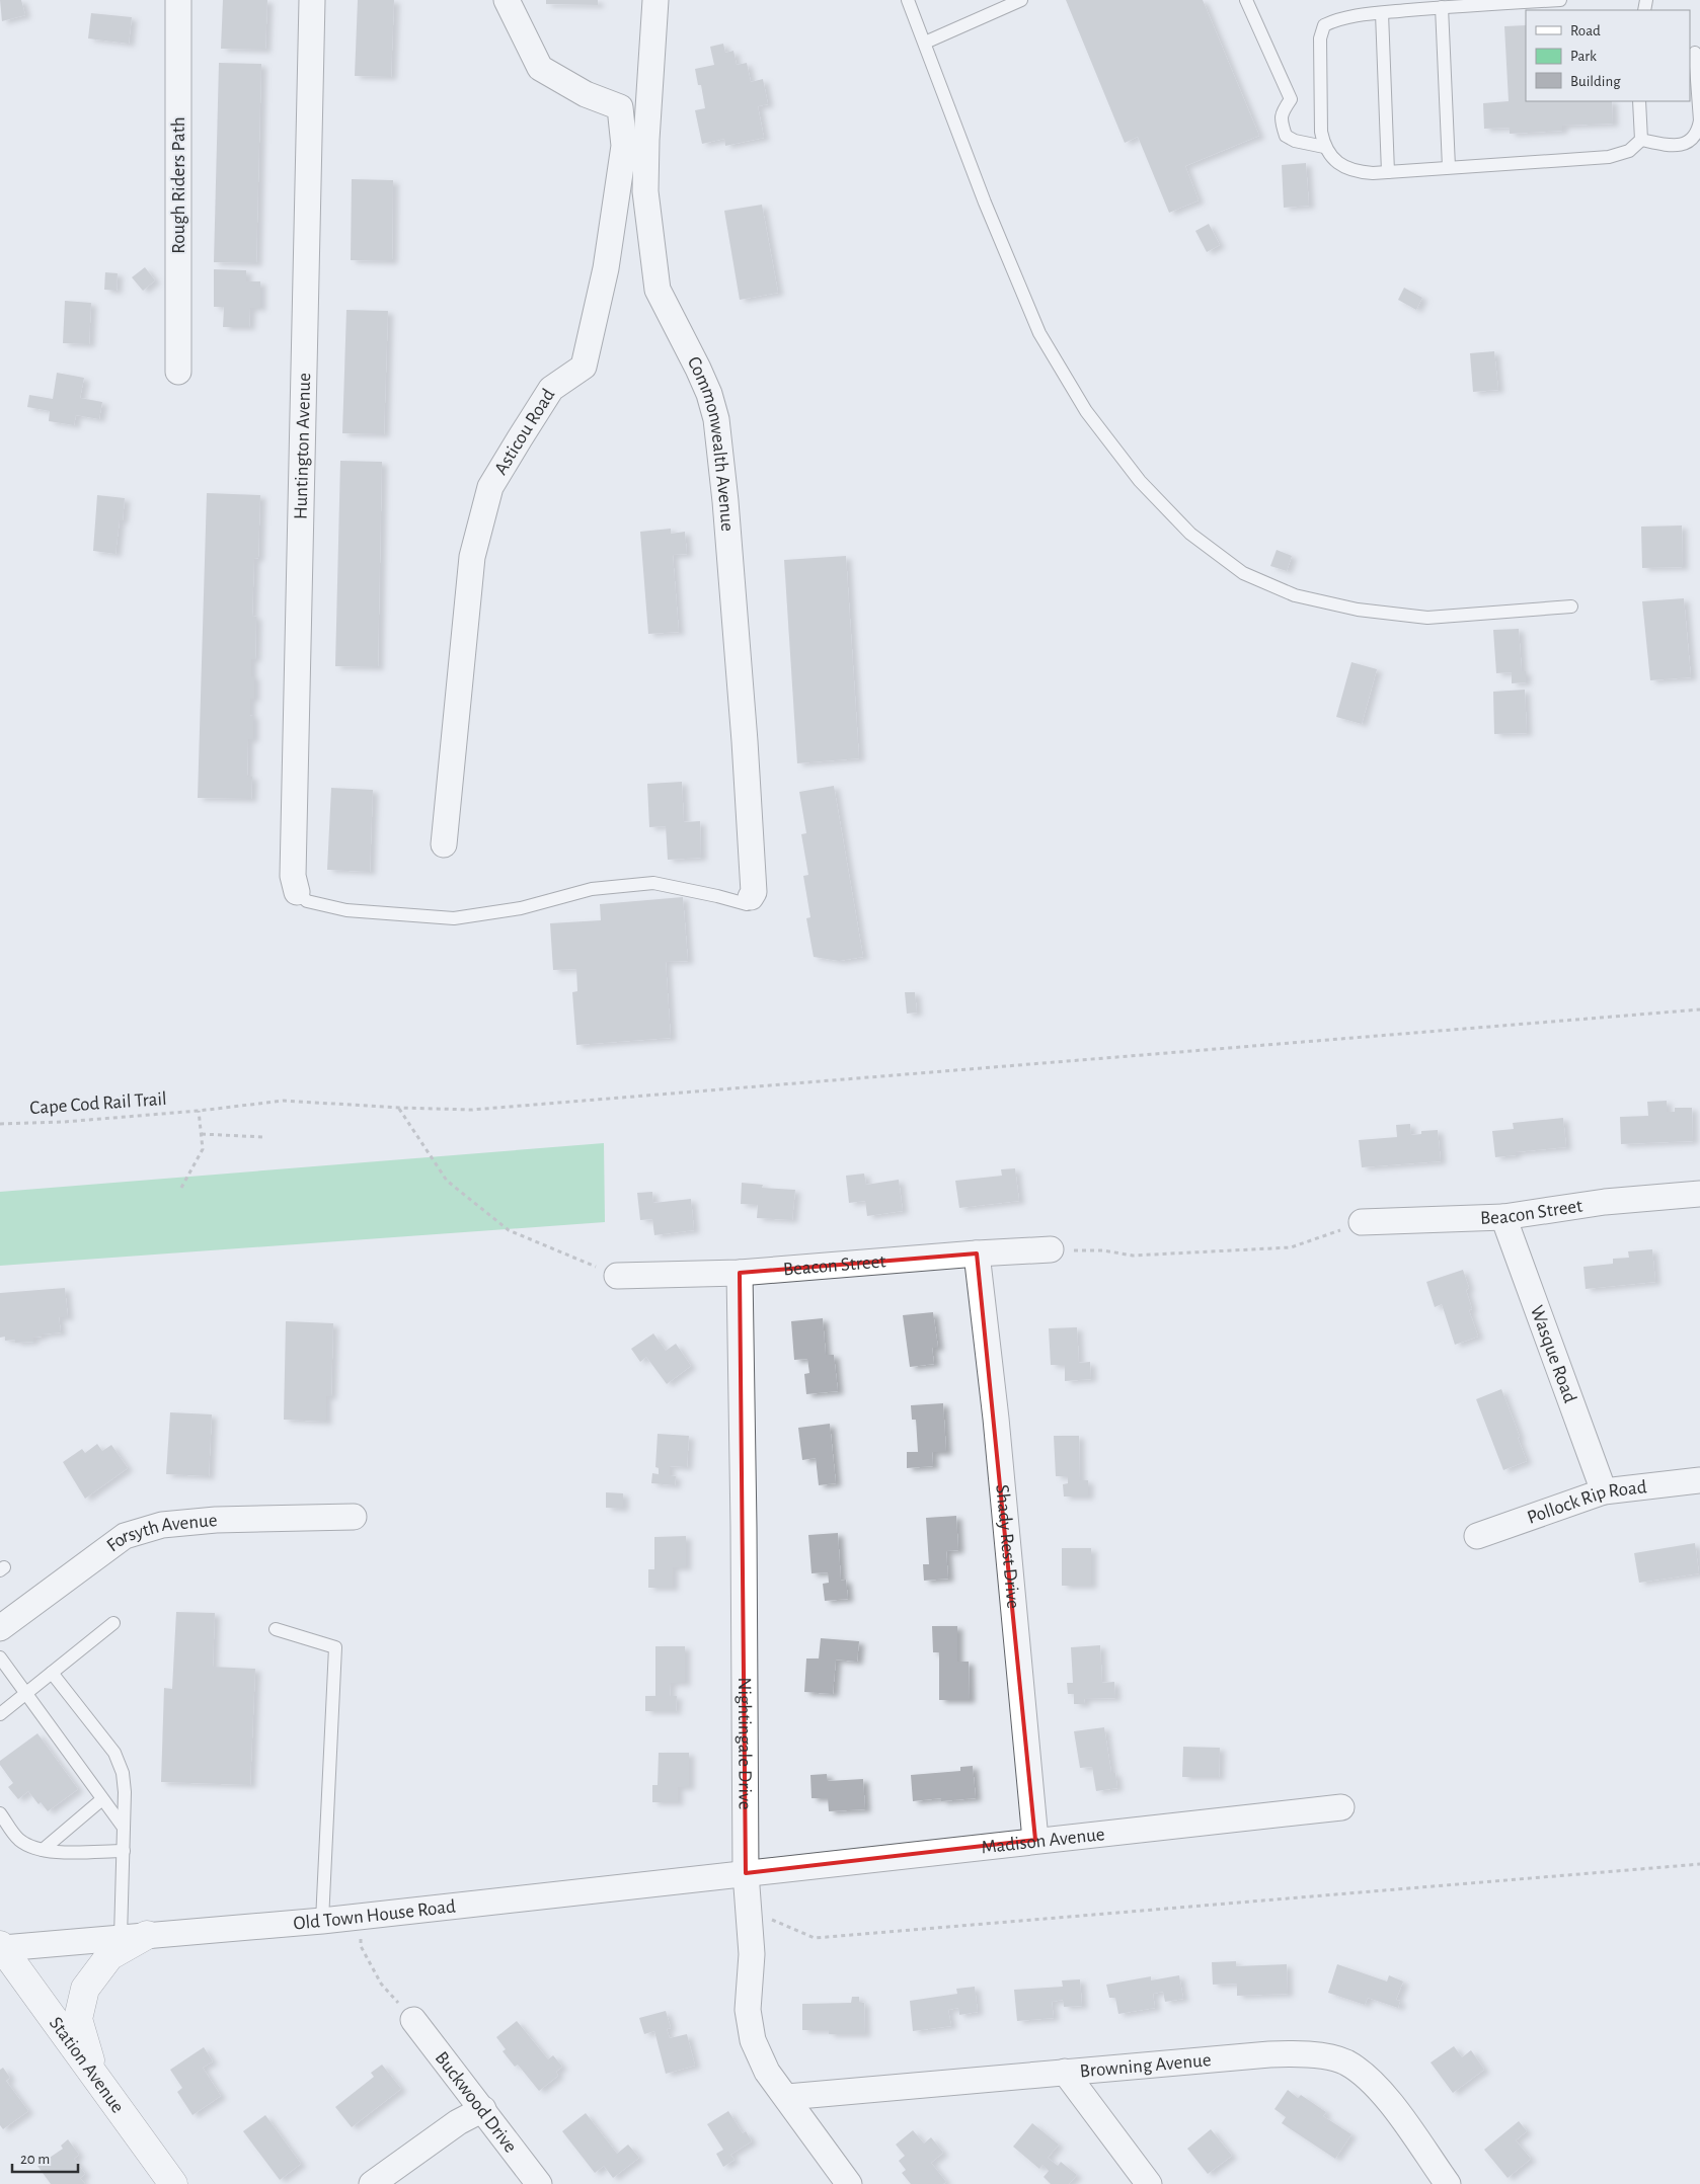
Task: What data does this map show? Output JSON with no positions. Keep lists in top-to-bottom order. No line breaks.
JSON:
{"streets":{"main road":["Station Avenue"],"street":["Rough Riders Path","Asticou Road","Commonwealth Avenue","Huntington Avenue","Beacon Street","Wasque Road","Pollock Rip Road","Forsyth Avenue","Shady Rest Drive","Nightingale Drive","Madison Avenue","Old Town House Road","Browning Avenue","Buckwood Drive"],"path":["Cape Cod Rail Trail"]},"crossings":[["Beacon Street","Wasque Road"],["Beacon Street","Shady Rest Drive"],["Beacon Street","Nightingale Drive"],["Wasque Road","Pollock Rip Road"],["Shady Rest Drive","Madison Avenue"],["Nightingale Drive","Madison Avenue"],["Nightingale Drive","Old Town House Road"],["Nightingale Drive","Browning Avenue"],["Madison Avenue","Old Town House Road"],["Old Town House Road","Station Avenue"]],"legend":["Road","Park","Building"],"scale_bar":"20 m"}
